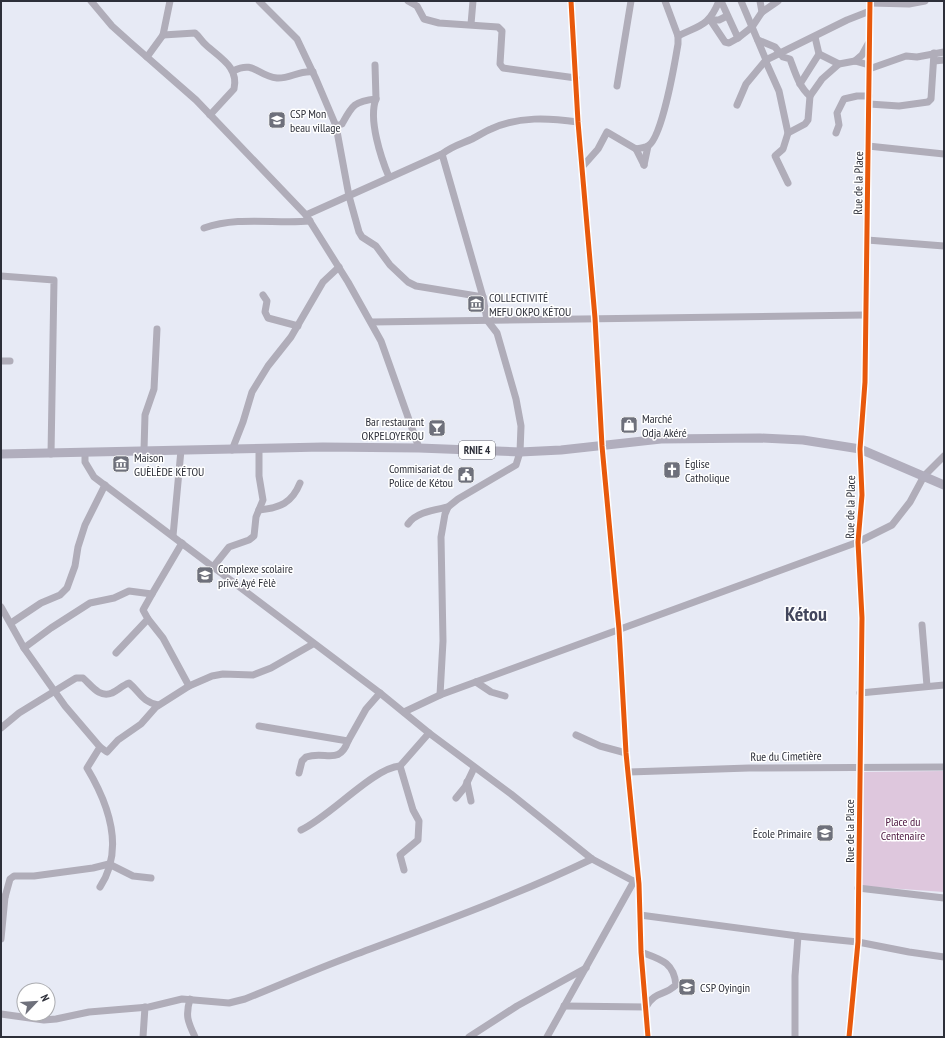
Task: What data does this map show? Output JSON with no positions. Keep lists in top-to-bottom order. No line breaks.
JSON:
{"streets":{"main road":["RNIE 4"],"street":["Rue de la Place","Rue du Cimetière"]},"crossings":[["Rue de la Place","RNIE 4"],["Rue de la Place","Rue du Cimetière"]],"districts":["Kétou"],"parks":["Place du Centenaire"],"places":{"school or university":["CSP Mon beau village","Complexe scolaire privé Ayé Fèlè","École Primaire","CSP Oyingin"],"museum":["COLLECTIVITÉ MEFU OKPO KÉTOU","Maison GUÈLÈDE KÉTOU"],"shop":["Marché Odja Akéré"],"bar":["Bar restaurant OKPELOYEROU"],"church":["Église Catholique"],"public building":["Commisariat de Police de Kétou"]},"north":"top right"}
